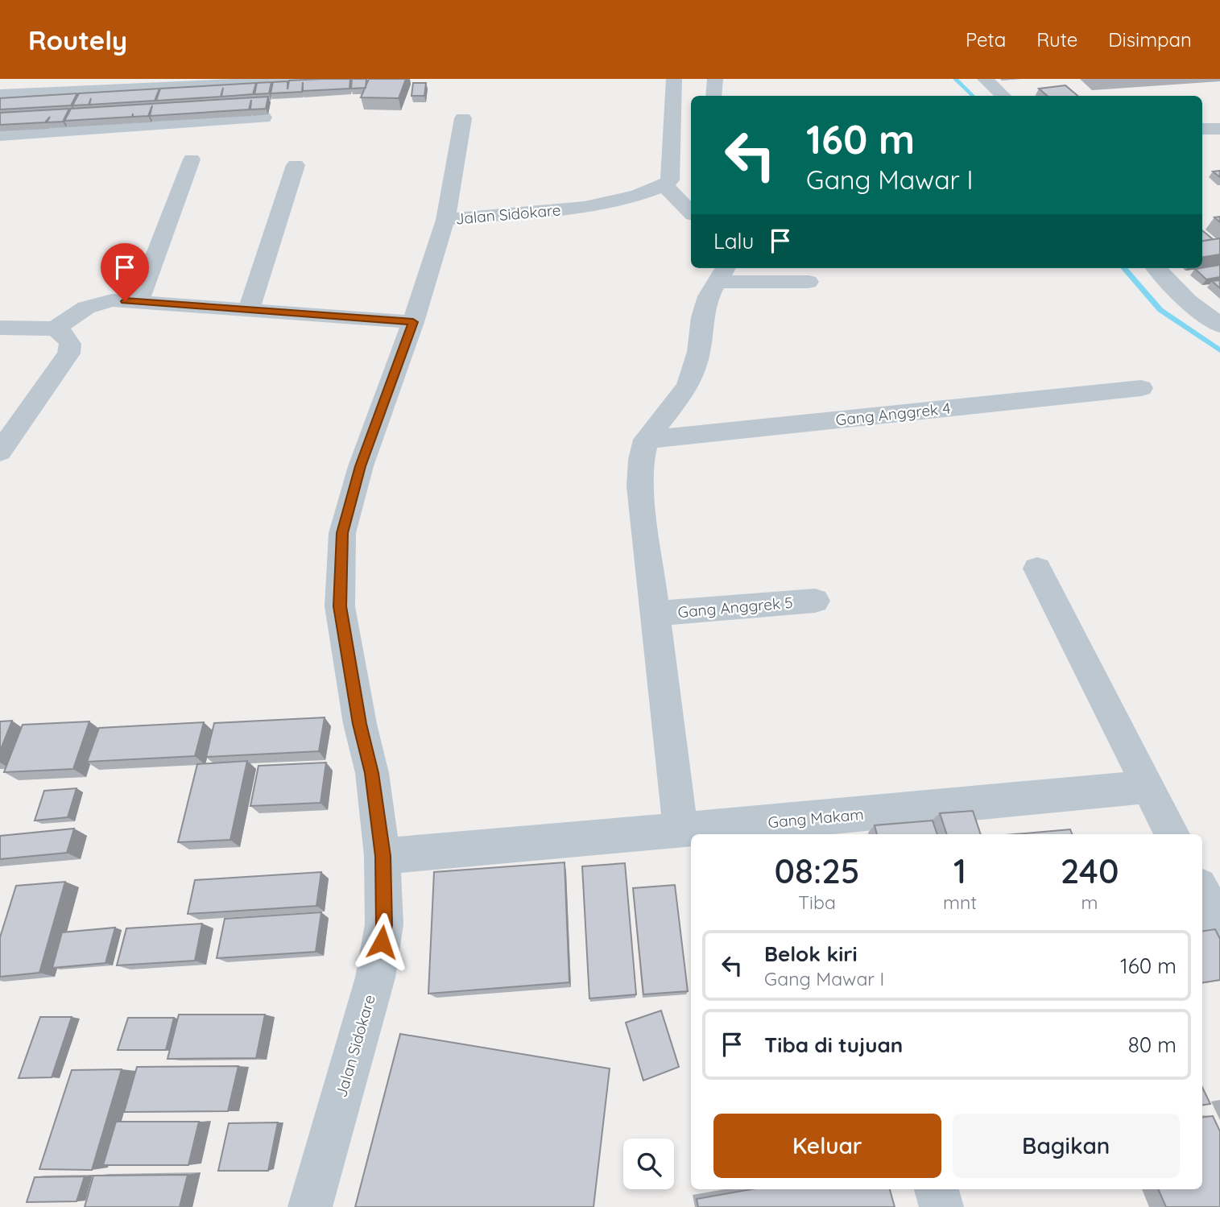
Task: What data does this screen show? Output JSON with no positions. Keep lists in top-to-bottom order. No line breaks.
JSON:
{"streets":{"street":["Jalan Sidokare","Gang Anggrek 4","Gang Anggrek 5","Gang Makam"]},"crossings":[["Jalan Sidokare","Gang Makam"]],"page":{"header":"Routely","nav":["Peta","Rute","Disimpan"],"turn":["160 m","Gang Mawar I"],"then":"Lalu","eta":["08:25","Tiba","1","mnt","240","m"],"list":[{"name":"Belok kiri","note":"Gang Mawar I","value":"160 m"},{"name":"Tiba di tujuan","value":"80 m"}],"buttons":["Keluar","Bagikan"]}}
